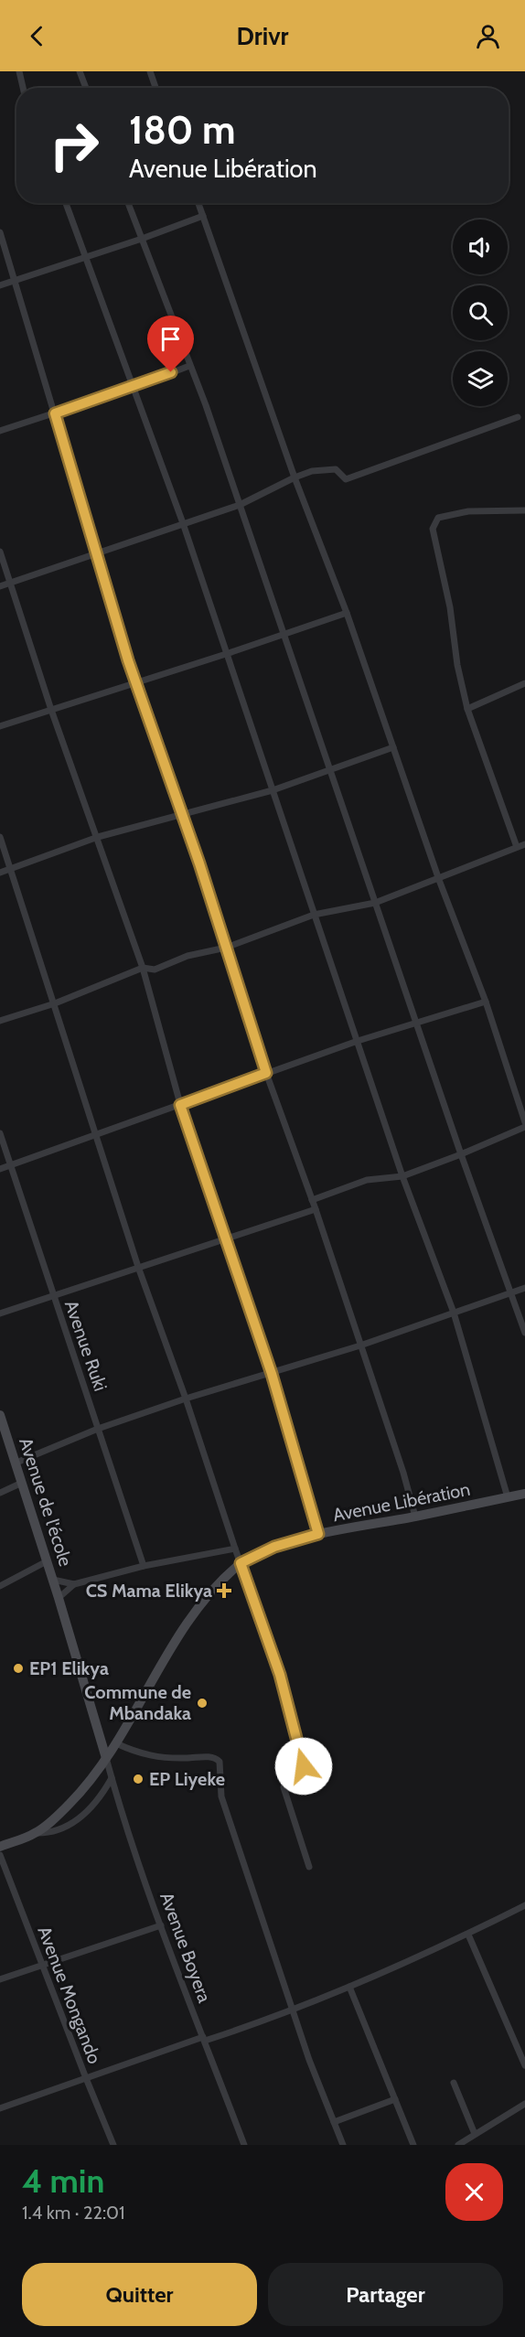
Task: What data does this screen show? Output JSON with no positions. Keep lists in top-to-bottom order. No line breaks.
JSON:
{"streets":{"street":["Avenue Ruki","Avenue de l'école","Avenue Libération","Avenue Boyera","Avenue Mongando"]},"crossings":[["Avenue de l'école","Avenue Libération"],["Avenue de l'école","Avenue Boyera"],["Avenue Libération","Avenue Boyera"]],"places":{"health":["CS Mama Elikya"],"other":["EP1 Elikya","Commune de Mbandaka","EP Liyeke"]},"page":{"header":"Drivr","turn":["180 m","Avenue Libération"],"heading":["4 min","1.4 km · 22:01"],"buttons":["Quitter","Partager"]}}
